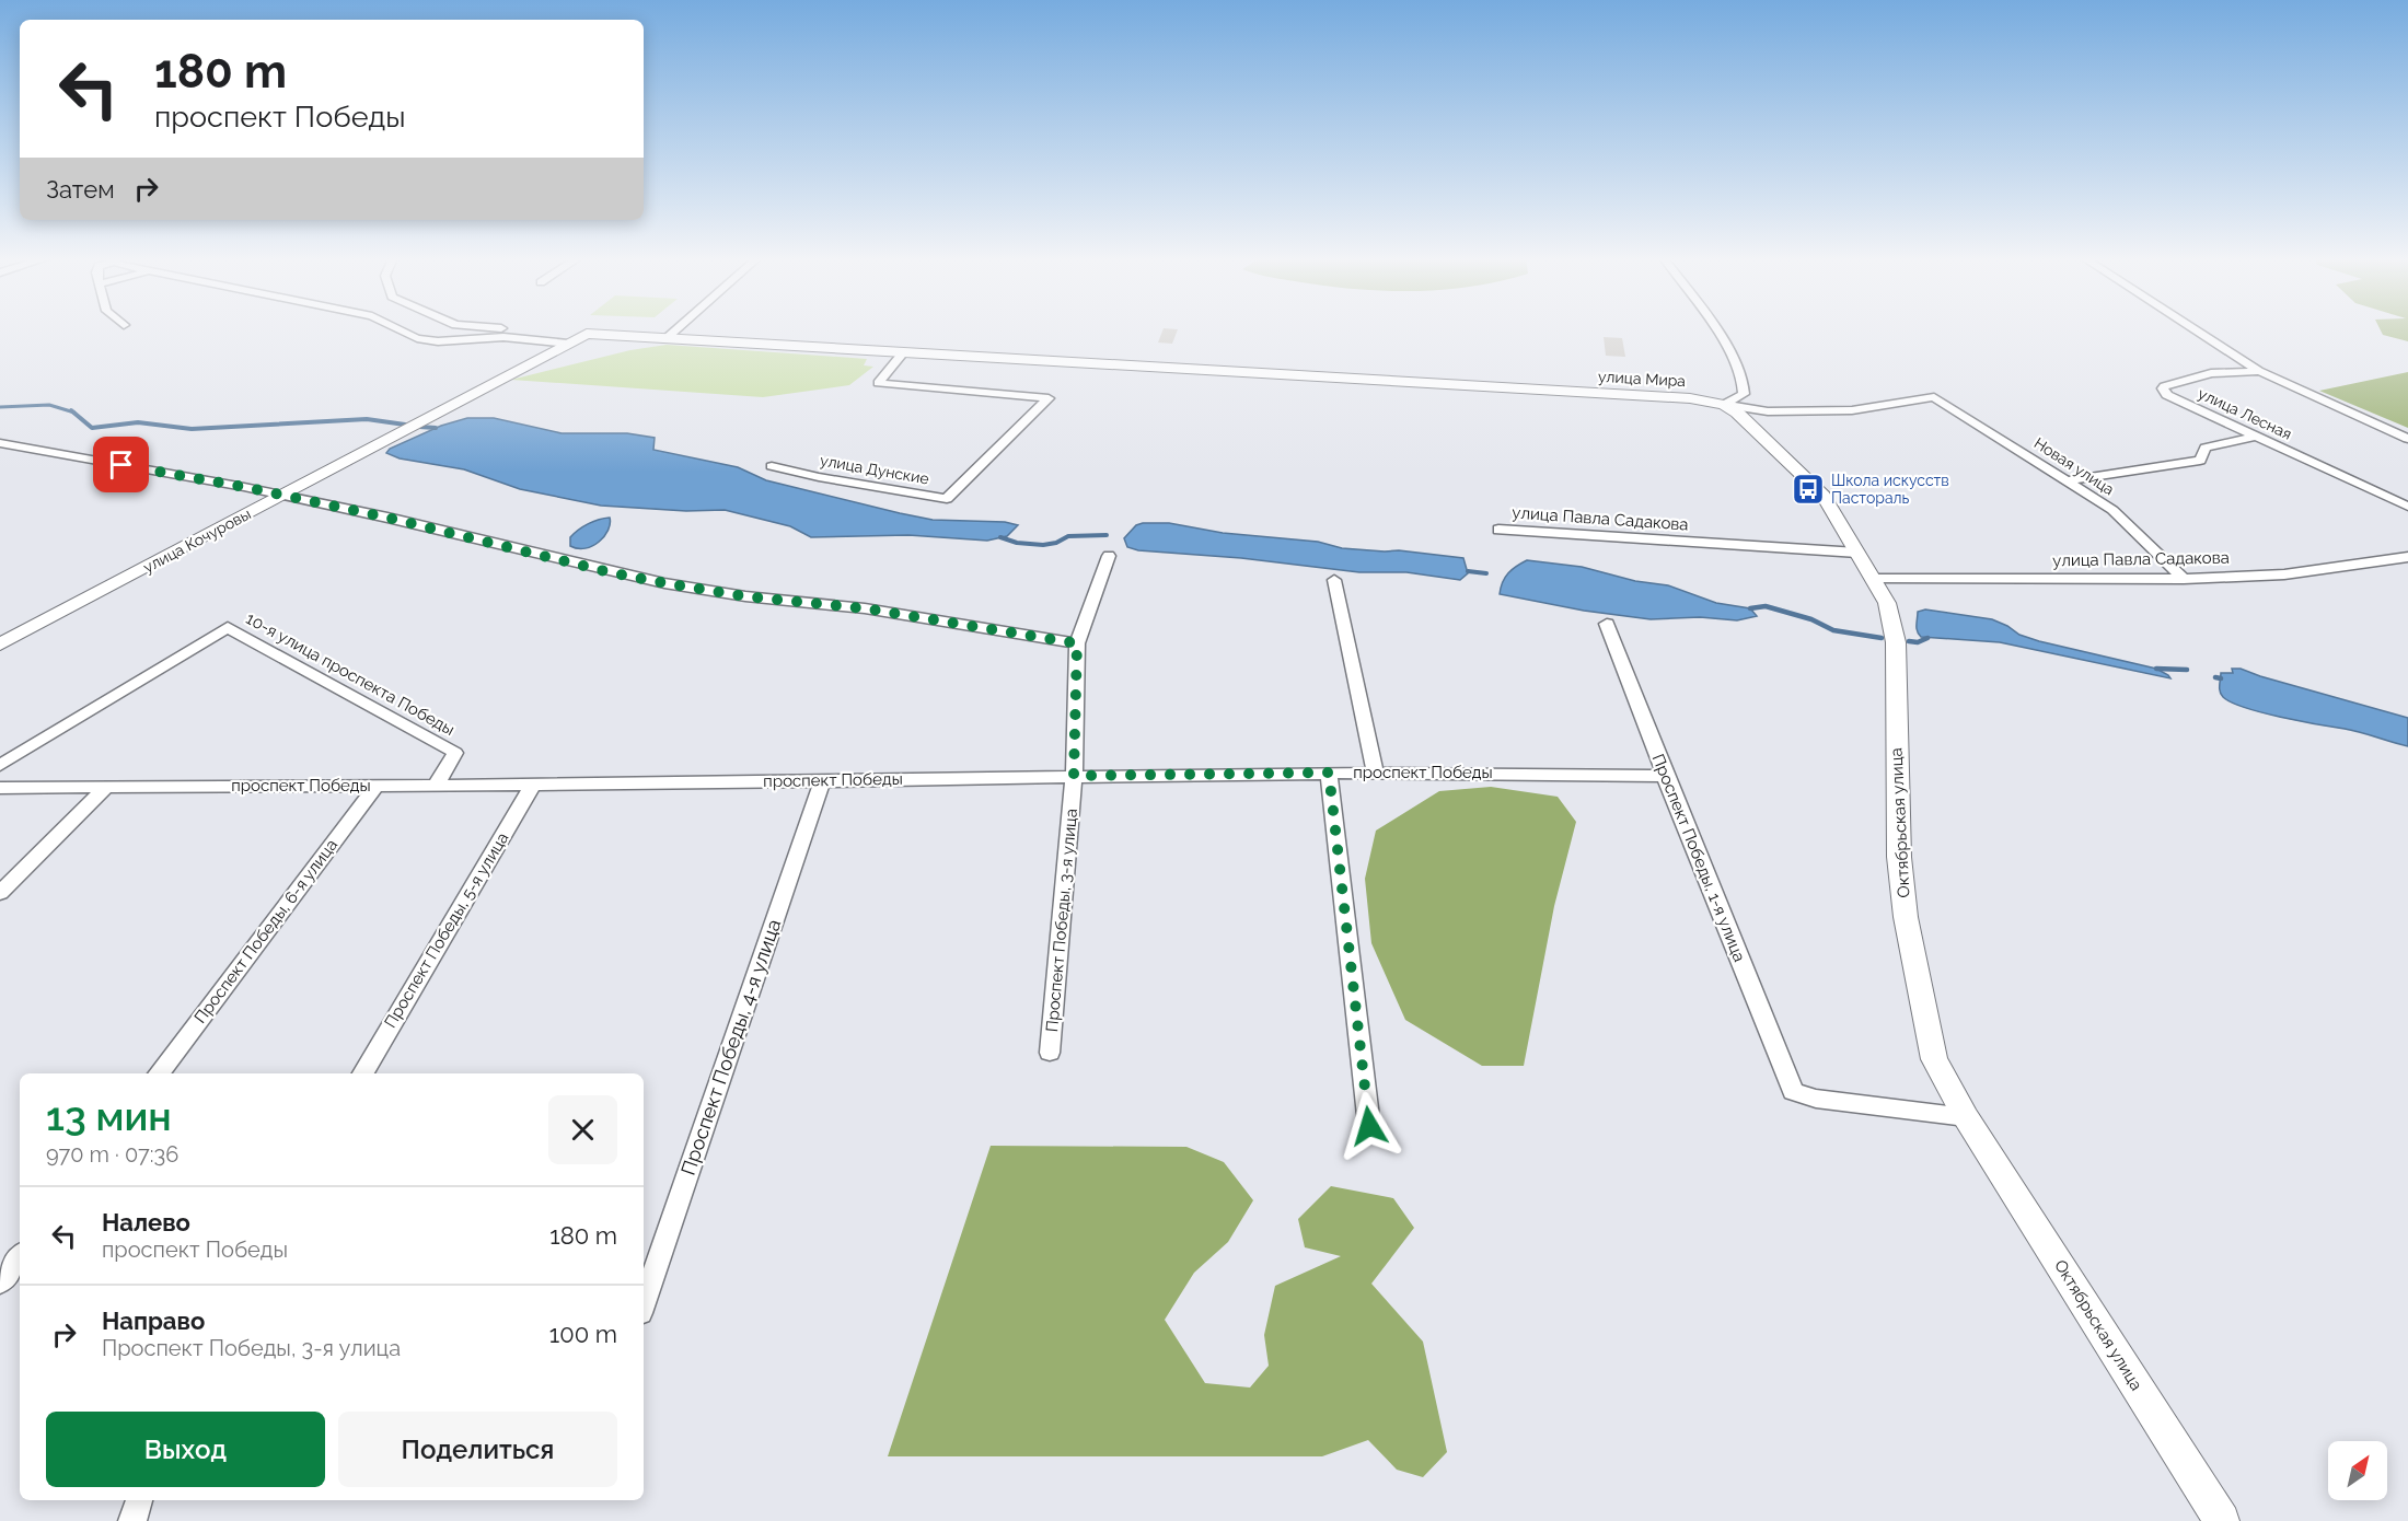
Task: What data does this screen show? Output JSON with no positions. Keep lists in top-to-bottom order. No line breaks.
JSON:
{"streets":{"street":["улица Мира","улица Лесная","Новая улица","улица Дунские","улица Павла Садакова","улица Кочуровы","10-я улица проспекта Победы","проспект Победы","Октябрьская улица","Проспект Победы, 1-я улица","Проспект Победы, 3-я улица","Проспект Победы, 5-я улица","Проспект Победы, 6-я улица","Проспект Победы, 4-я улица"]},"crossings":[["улица Мира","Новая улица"],["улица Мира","улица Дунские"],["улица Мира","Октябрьская улица"],["Новая улица","улица Павла Садакова"],["Новая улица","Октябрьская улица"],["улица Павла Садакова","Октябрьская улица"],["10-я улица проспекта Победы","проспект Победы"],["проспект Победы","Проспект Победы, 1-я улица"],["проспект Победы","Проспект Победы, 3-я улица"],["проспект Победы","Проспект Победы, 5-я улица"],["проспект Победы","Проспект Победы, 6-я улица"],["проспект Победы","Проспект Победы, 4-я улица"],["Октябрьская улица","Проспект Победы, 1-я улица"]],"places":{"bus stop":["Школа искусств Пастораль"]},"north":"top right","page":{"turn":["180 m","проспект Победы"],"then":"Затем","heading":["13 мин","970 m · 07:36"],"list":[{"name":"Налево","note":"проспект Победы","value":"180 m"},{"name":"Направо","note":"Проспект Победы, 3-я улица","value":"100 m"}],"buttons":["Выход","Поделиться"]}}
